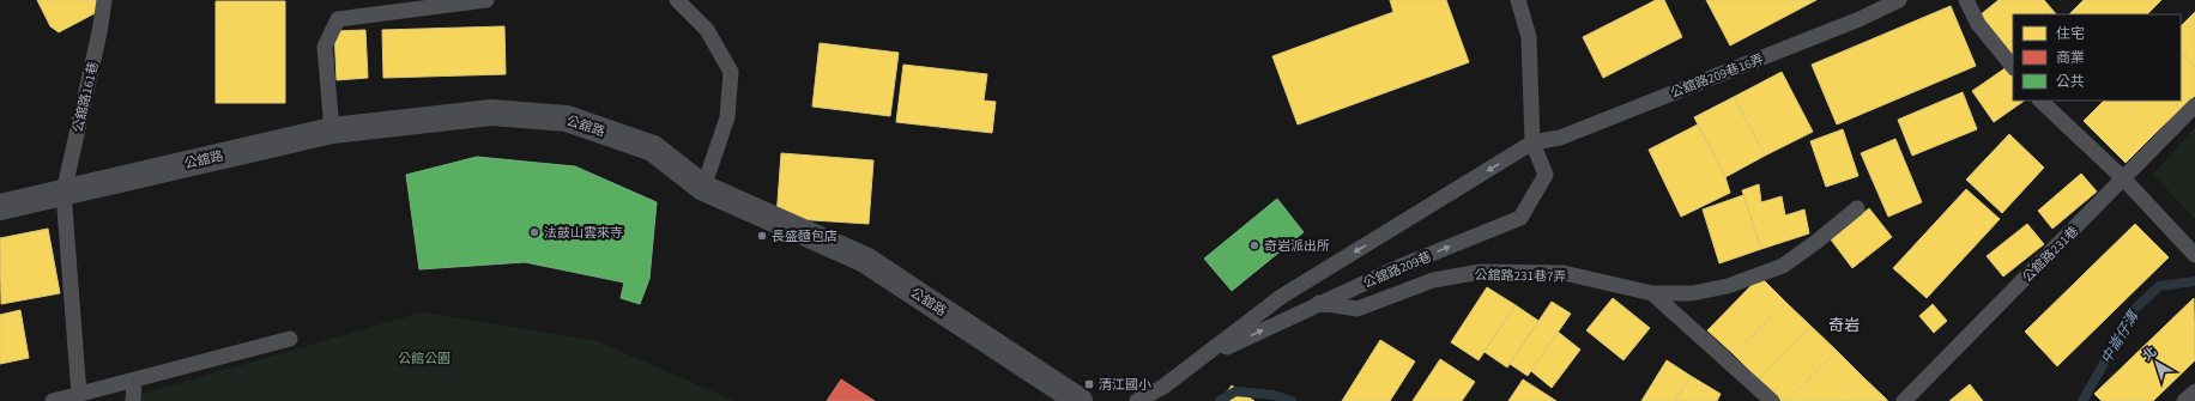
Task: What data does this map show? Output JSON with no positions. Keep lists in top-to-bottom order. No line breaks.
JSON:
{"streets":{"street":["公舘路"],"lane":["公舘路209巷16弄","公舘路161巷","公舘路231巷","公舘路209巷","公舘路231巷7弄"]},"crossings":[["公舘路209巷16弄","公舘路209巷"],["公舘路161巷","公舘路"],["公舘路209巷","公舘路231巷7弄"]],"districts":["奇岩"],"water":["中崙仔溝"],"parks":["公館公園"],"places":{"other":["法鼓山雲來寺","長盛麵包店","奇岩派出所"],"transit":["清江國小"]},"legend":["住宅","商業","公共"],"north":"top left"}
